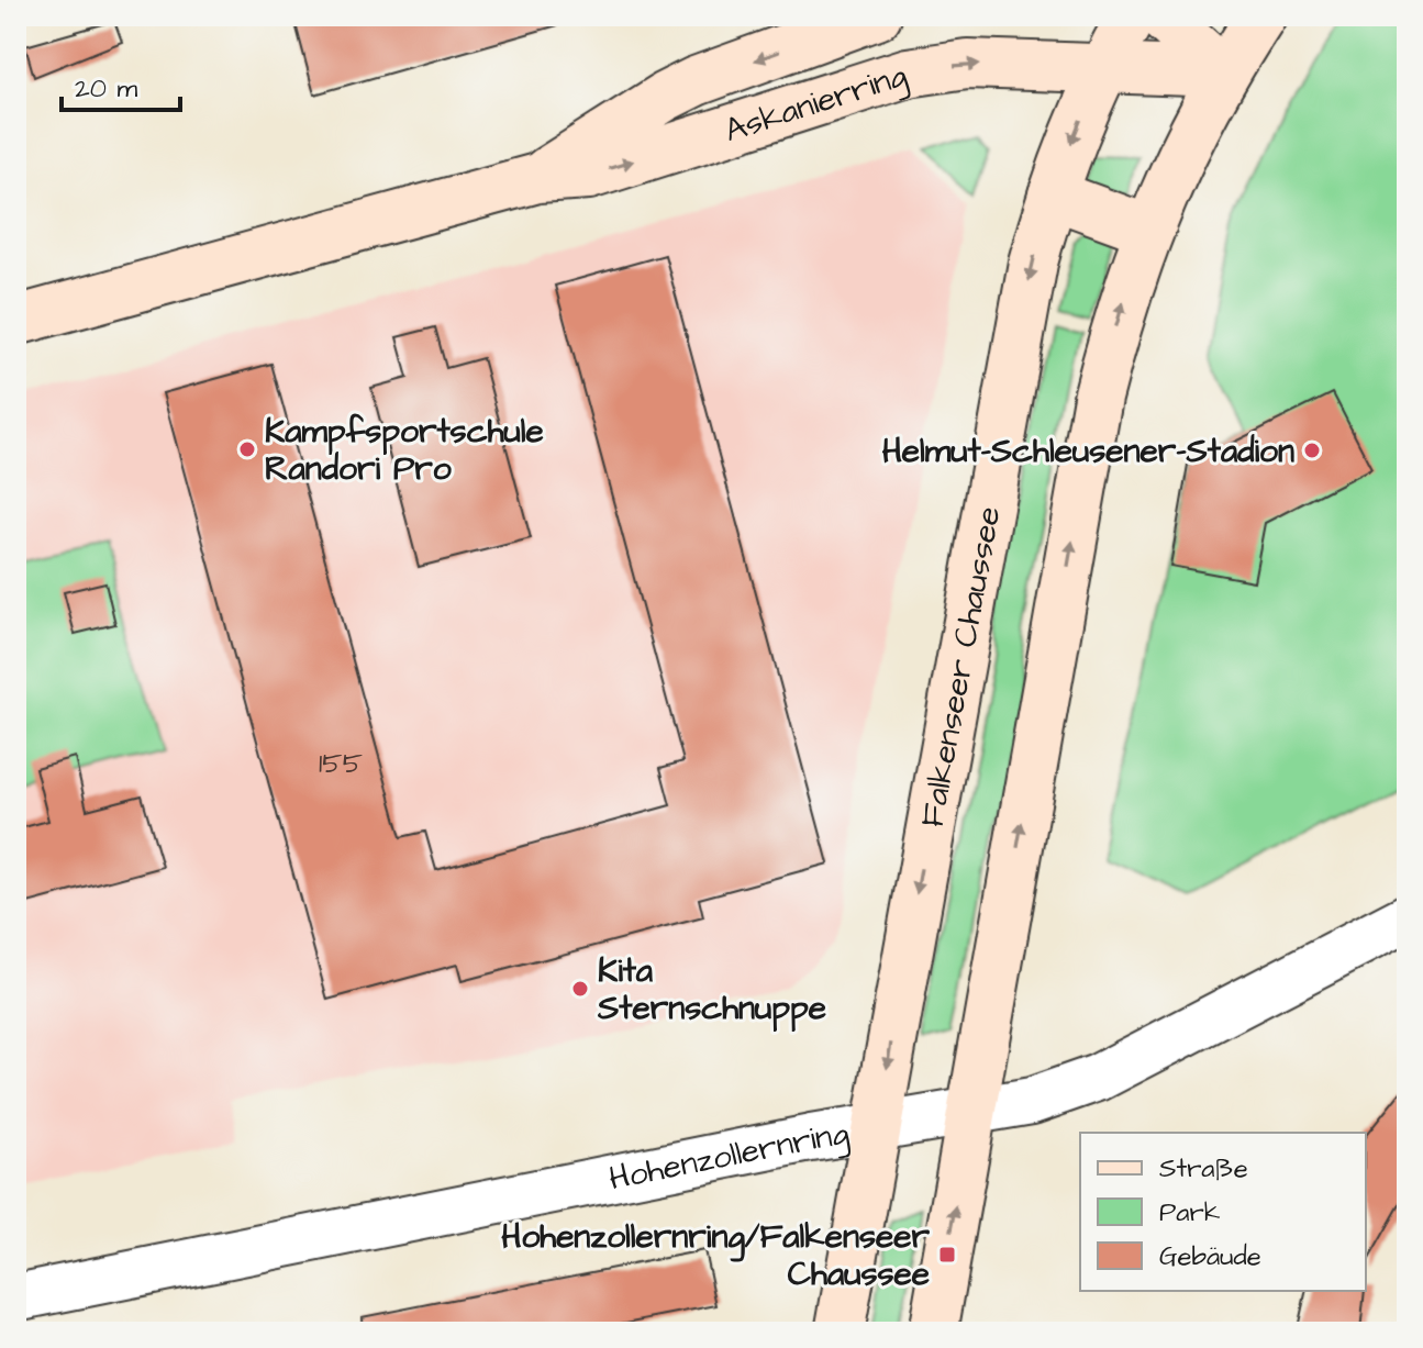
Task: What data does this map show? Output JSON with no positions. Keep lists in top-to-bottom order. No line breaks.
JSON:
{"streets":{"main road":["Askanierring","Falkenseer Chaussee"],"street":["Hohenzollernring"]},"crossings":[["Askanierring","Falkenseer Chaussee"],["Falkenseer Chaussee","Hohenzollernring"]],"places":{"other":["Kampfsportschule Randori Pro","Helmut-Schleusener-Stadion","Kita Sternschnuppe"],"transit":["Hohenzollernring/Falkenseer Chaussee"]},"house_numbers":["155"],"legend":["Straße","Park","Gebäude"],"scale_bar":"20 m"}
